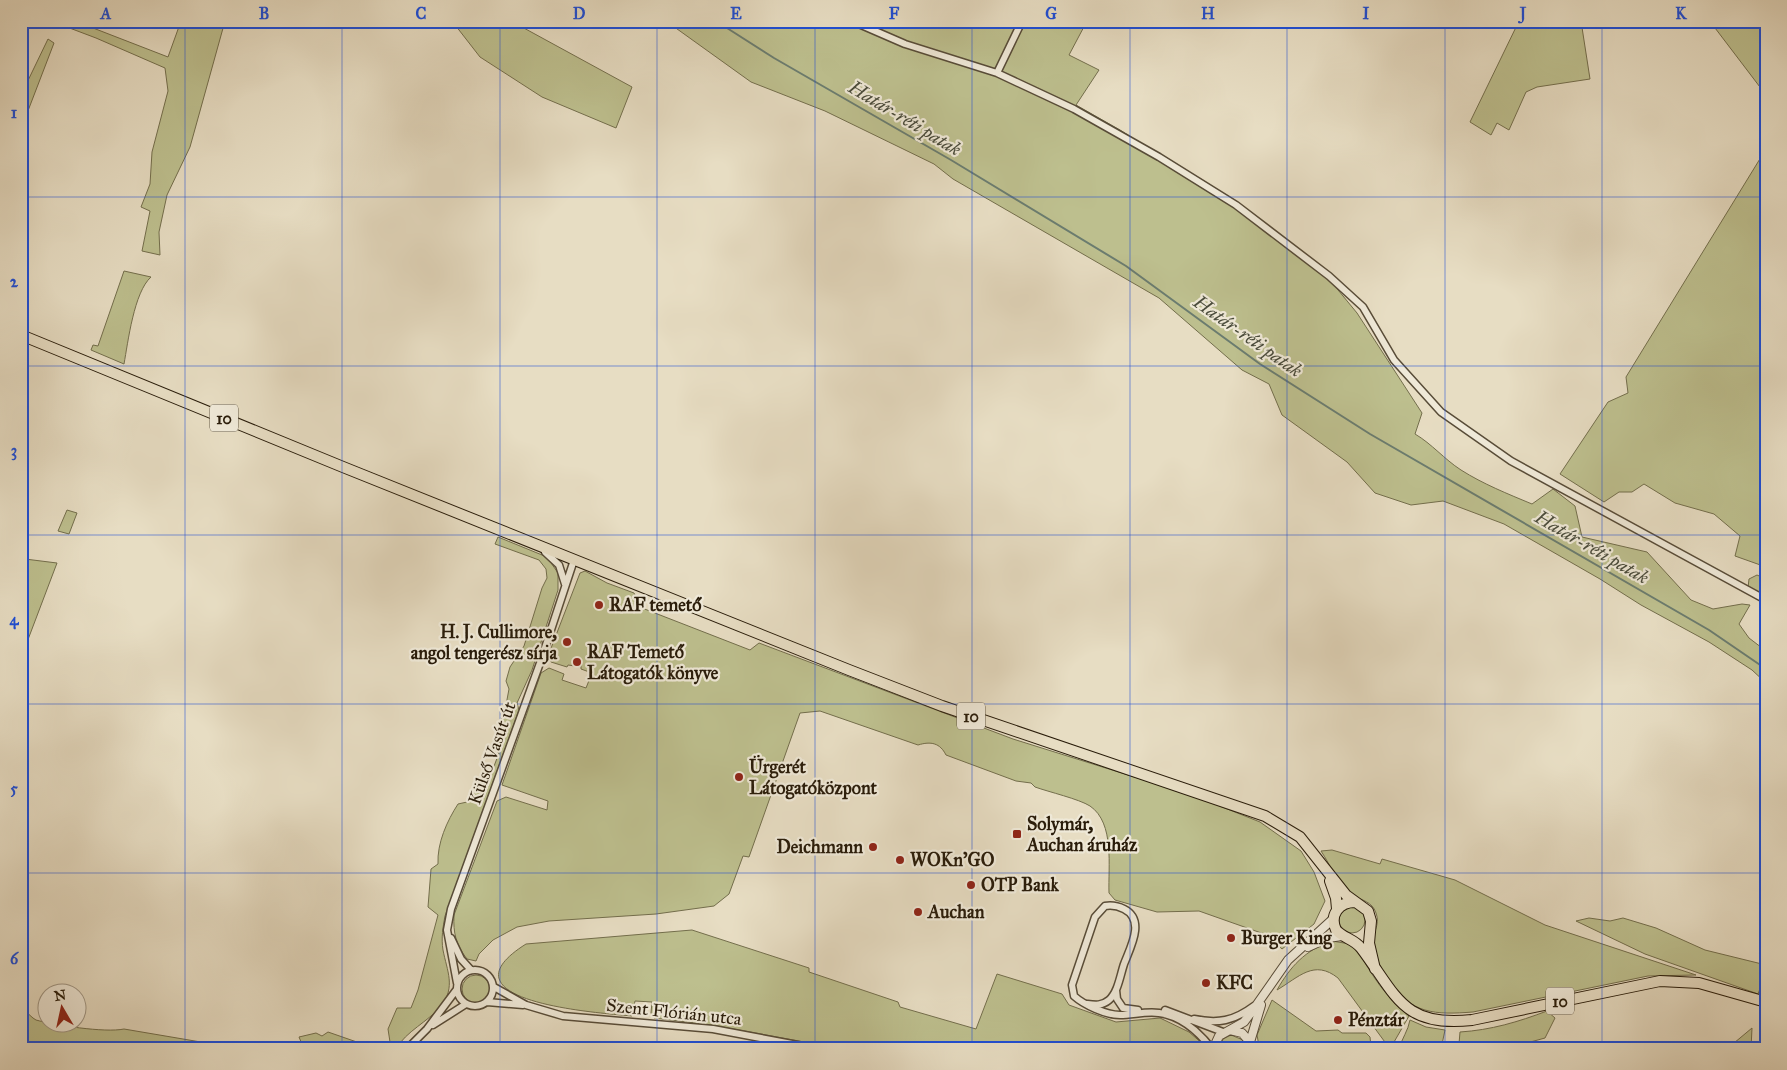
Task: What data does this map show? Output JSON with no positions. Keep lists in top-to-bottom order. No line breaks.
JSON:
{"streets":{"main road":["10"],"street":["Külső Vasút út","Szent Flórián utca"]},"crossings":[["10","Külső Vasút út"],["Külső Vasút út","Szent Flórián utca"]],"water":["Határ-réti patak"],"places":{"other":["RAF temető","H. J. Cullimore, angol tengerész sírja","RAF Temető Látogatók könyve","Ürgerét Látogatóközpont","Deichmann","WOKn'GO","OTP Bank","Auchan","Burger King","KFC","Pénztár"],"transit":["Solymár, Auchan áruház"]},"north":"top","grid":{"columns":["A","B","C","D","E","F","G","H","I","J","K"],"rows":["1","2","3","4","5","6"]}}
